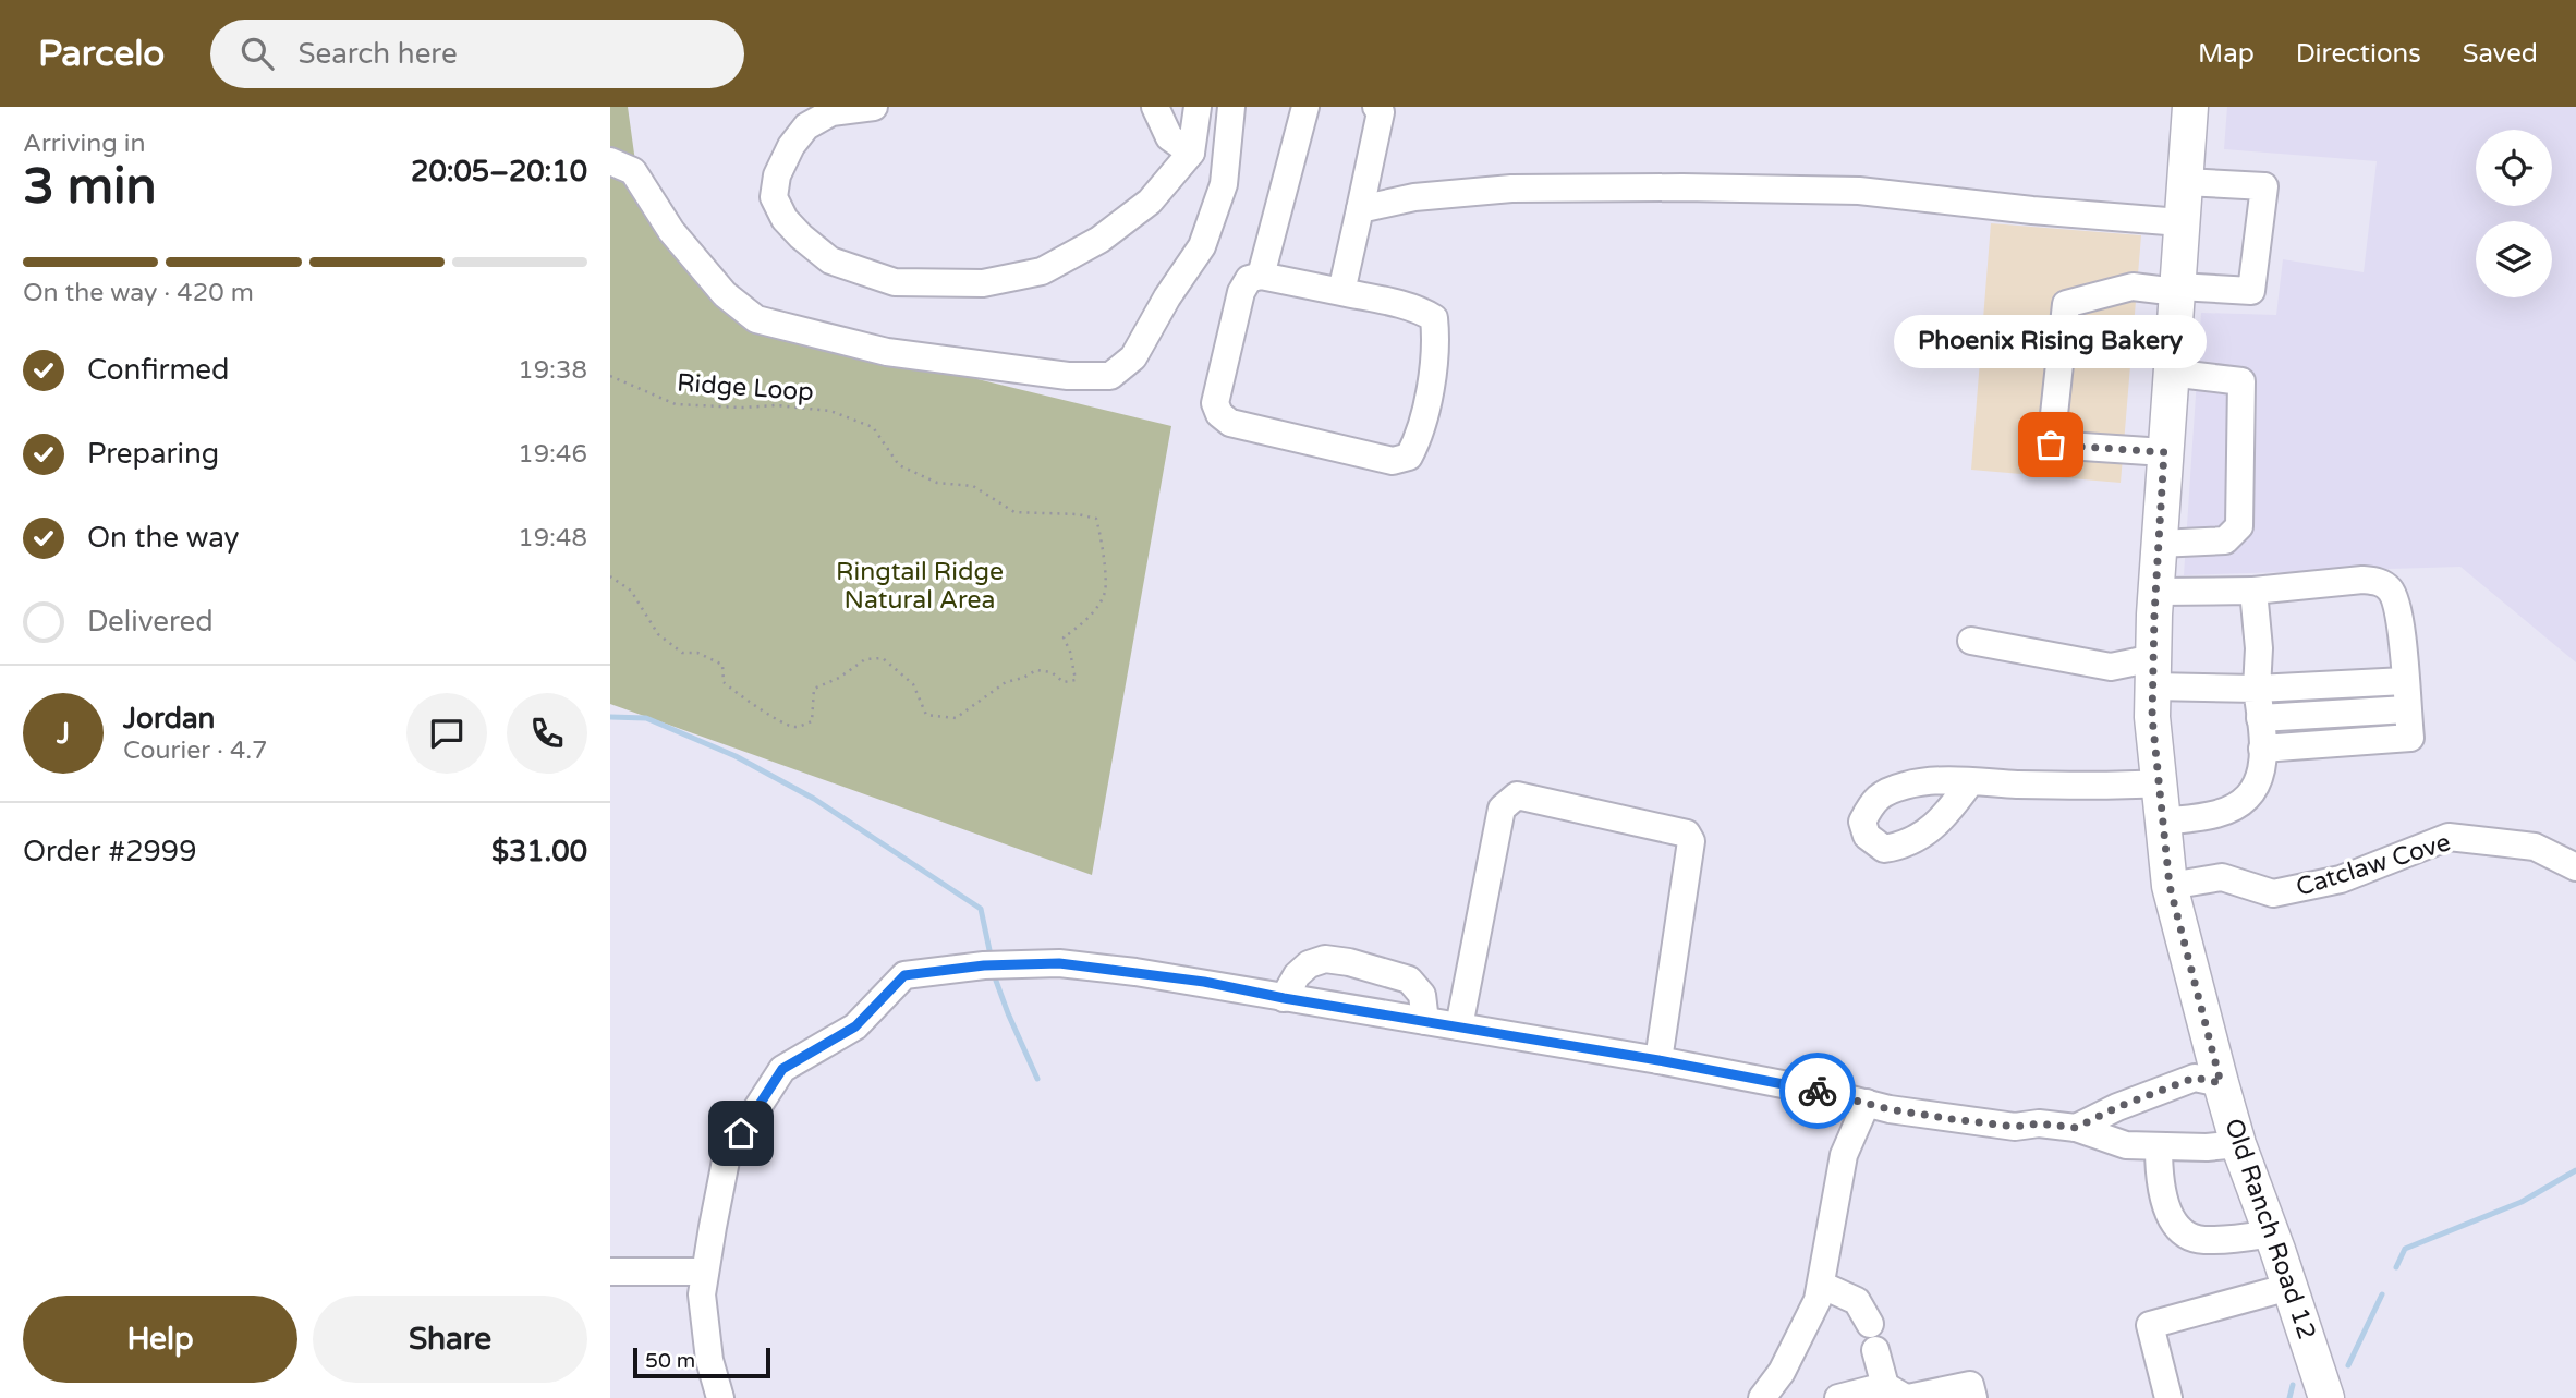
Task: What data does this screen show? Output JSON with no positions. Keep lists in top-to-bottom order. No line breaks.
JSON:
{"streets":{"main road":["Old Ranch Road 12"],"street":["Catclaw Cove"],"path":["Ridge Loop"]},"crossings":[["Catclaw Cove","Old Ranch Road 12"]],"parks":["Ringtail Ridge Natural Area"],"places":["Phoenix Rising Bakery"],"scale_bar":"50 m","page":{"header":"Parcelo","search":"Search here","nav":["Map","Directions","Saved"],"heading":["3 min","Arriving in","20:05–20:10"],"panel":["Jordan","Courier · 4.7","Order #2999","$31.00"],"bar":"On the way · 420 m","bubble":"Phoenix Rising Bakery","list":[["Confirmed","19:38"],["Preparing","19:46"],["On the way","19:48"],"Delivered"],"round":"J","buttons":["Help","Share"],"scale":"50 m"}}
